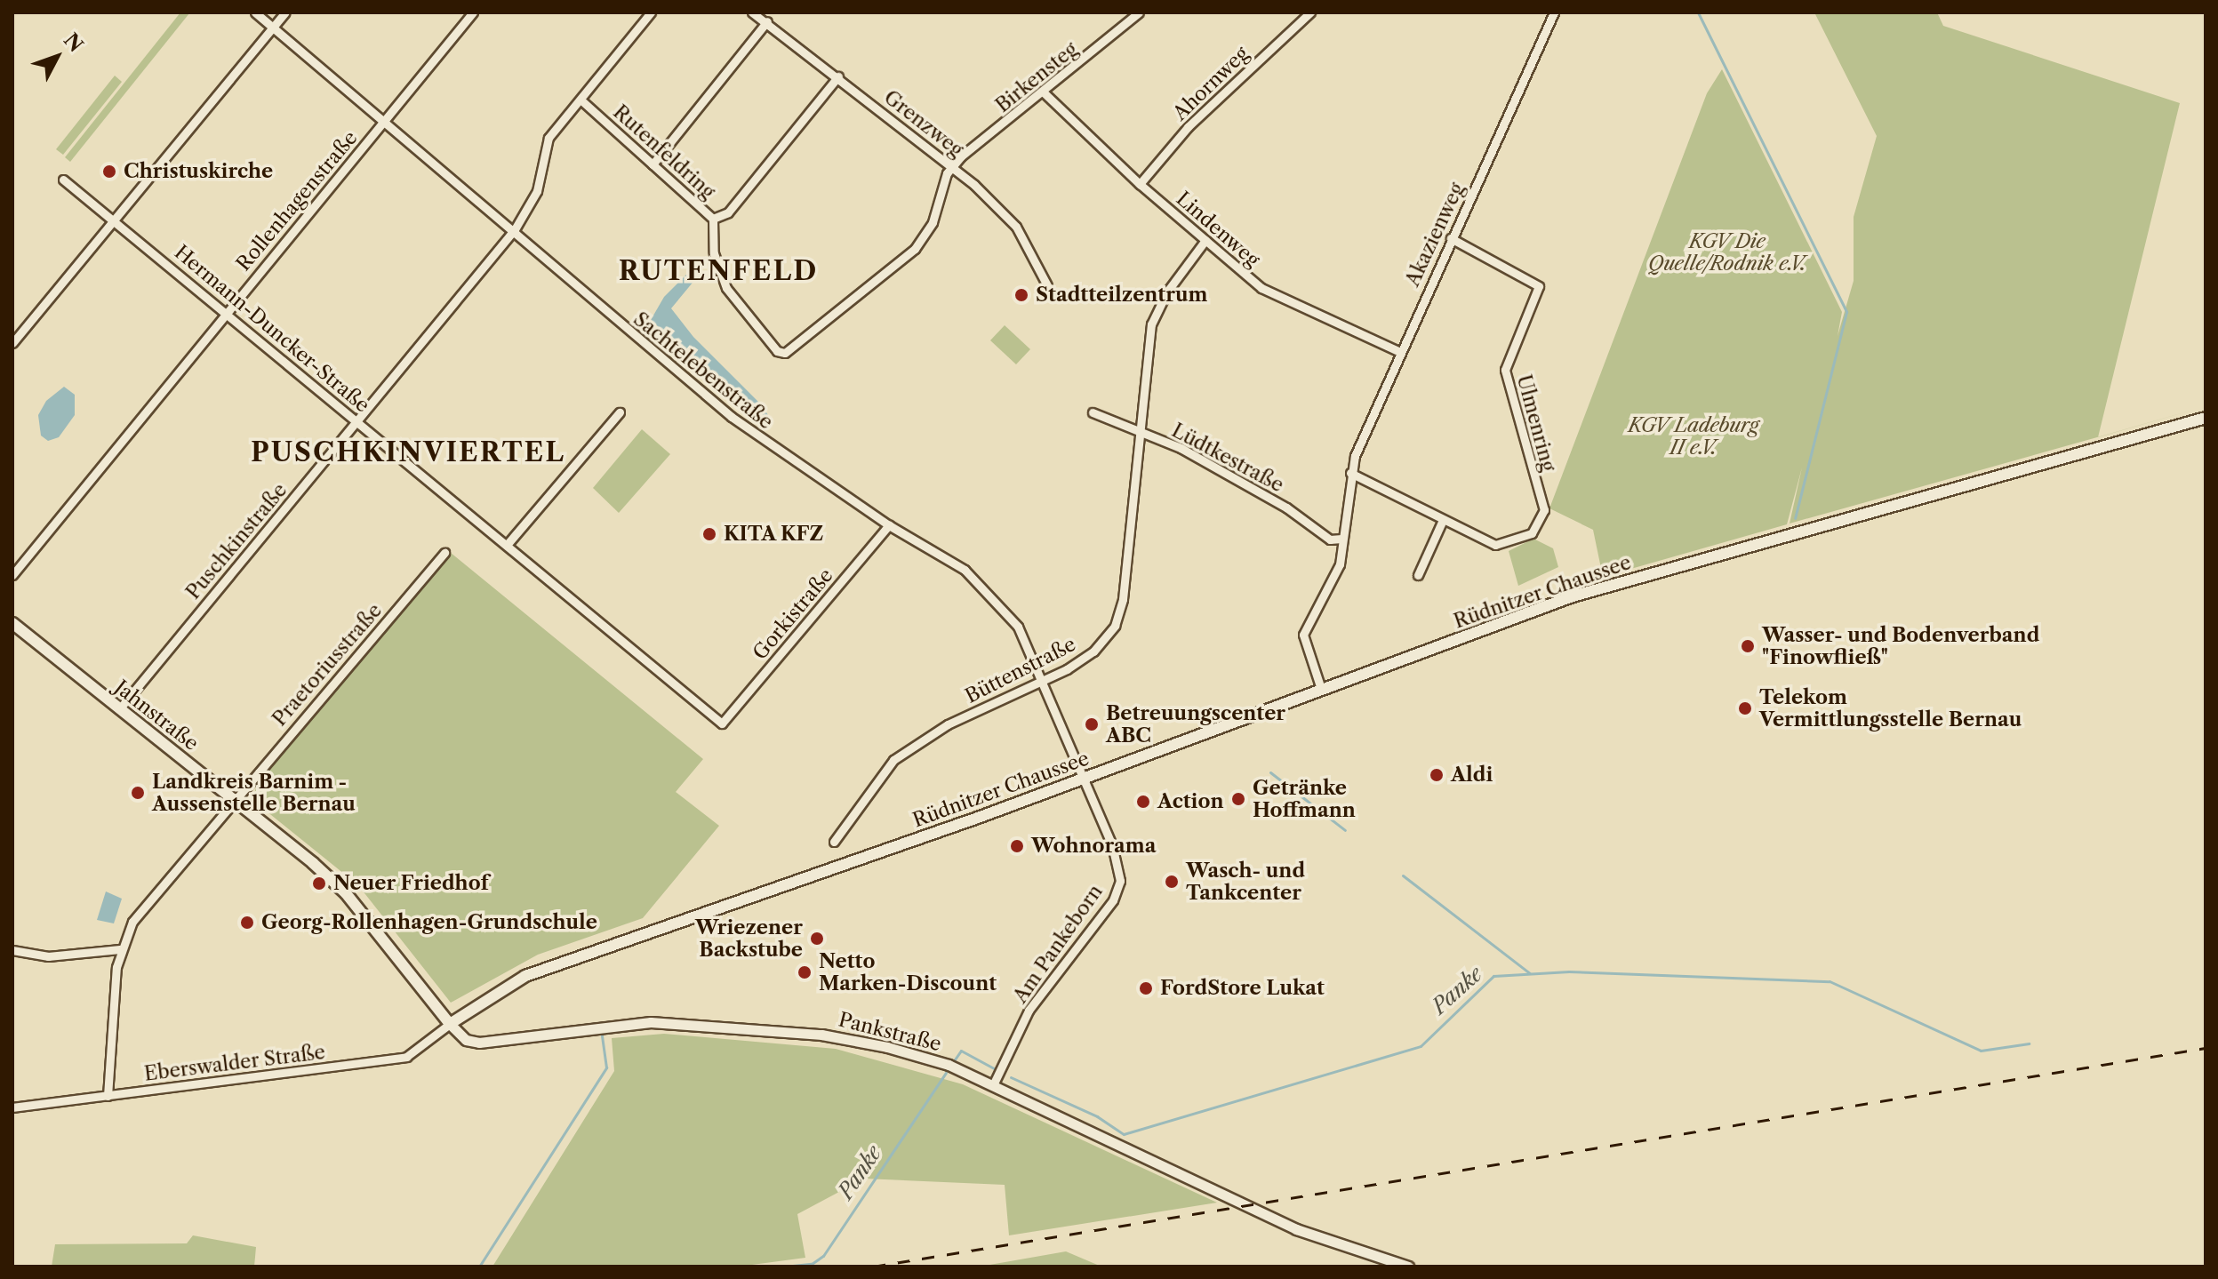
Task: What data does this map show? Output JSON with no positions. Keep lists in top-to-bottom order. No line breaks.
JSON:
{"streets":{"main road":["Rüdnitzer Chaussee","Jahnstraße"],"street":["Birkensteg","Ahornweg","Grenzweg","Rutenfeldring","Rollenhagenstraße","Lindenweg","Akazienweg","Hermann-Duncker-Straße","Sachtelebenstraße","Ulmenring","Lüdtkestraße","Puschkinstraße","Gorkistraße","Praetoriusstraße","Büttenstraße","Am Pankeborn","Pankstraße","Eberswalder Straße"]},"crossings":[["Birkensteg","Grenzweg"],["Birkensteg","Rutenfeldring"],["Birkensteg","Lindenweg"],["Ahornweg","Lindenweg"],["Grenzweg","Rutenfeldring"],["Rollenhagenstraße","Hermann-Duncker-Straße"],["Rollenhagenstraße","Sachtelebenstraße"],["Lindenweg","Akazienweg"],["Lindenweg","Büttenstraße"],["Akazienweg","Ulmenring"],["Akazienweg","Lüdtkestraße"],["Akazienweg","Rüdnitzer Chaussee"],["Hermann-Duncker-Straße","Puschkinstraße"],["Hermann-Duncker-Straße","Gorkistraße"],["Sachtelebenstraße","Puschkinstraße"],["Sachtelebenstraße","Rüdnitzer Chaussee"],["Sachtelebenstraße","Gorkistraße"],["Sachtelebenstraße","Büttenstraße"],["Sachtelebenstraße","Am Pankeborn"],["Lüdtkestraße","Büttenstraße"],["Puschkinstraße","Jahnstraße"],["Rüdnitzer Chaussee","Jahnstraße"],["Rüdnitzer Chaussee","Am Pankeborn"],["Rüdnitzer Chaussee","Pankstraße"],["Rüdnitzer Chaussee","Eberswalder Straße"],["Praetoriusstraße","Jahnstraße"],["Jahnstraße","Pankstraße"],["Jahnstraße","Eberswalder Straße"],["Am Pankeborn","Pankstraße"],["Pankstraße","Eberswalder Straße"]],"districts":["RUTENFELD","PUSCHKINVIERTEL"],"water":["Panke"],"parks":["KGV Die Quelle/Rodnik e.V.","KGV Ladeburg II e.V."],"places":["Christuskirche","Stadtteilzentrum","KITA KFZ","Wasser- und Bodenverband \"Finowfließ\"","Telekom Vermittlungsstelle Bernau","Betreuungscenter ABC","Aldi","Landkreis Barnim - Aussenstelle Bernau","Getränke Hoffmann","Action","Wohnorama","Wasch- und Tankcenter","Neuer Friedhof","Georg-Rollenhagen-Grundschule","Wriezener Backstube","Netto Marken-Discount","FordStore Lukat"],"north":"top right"}
